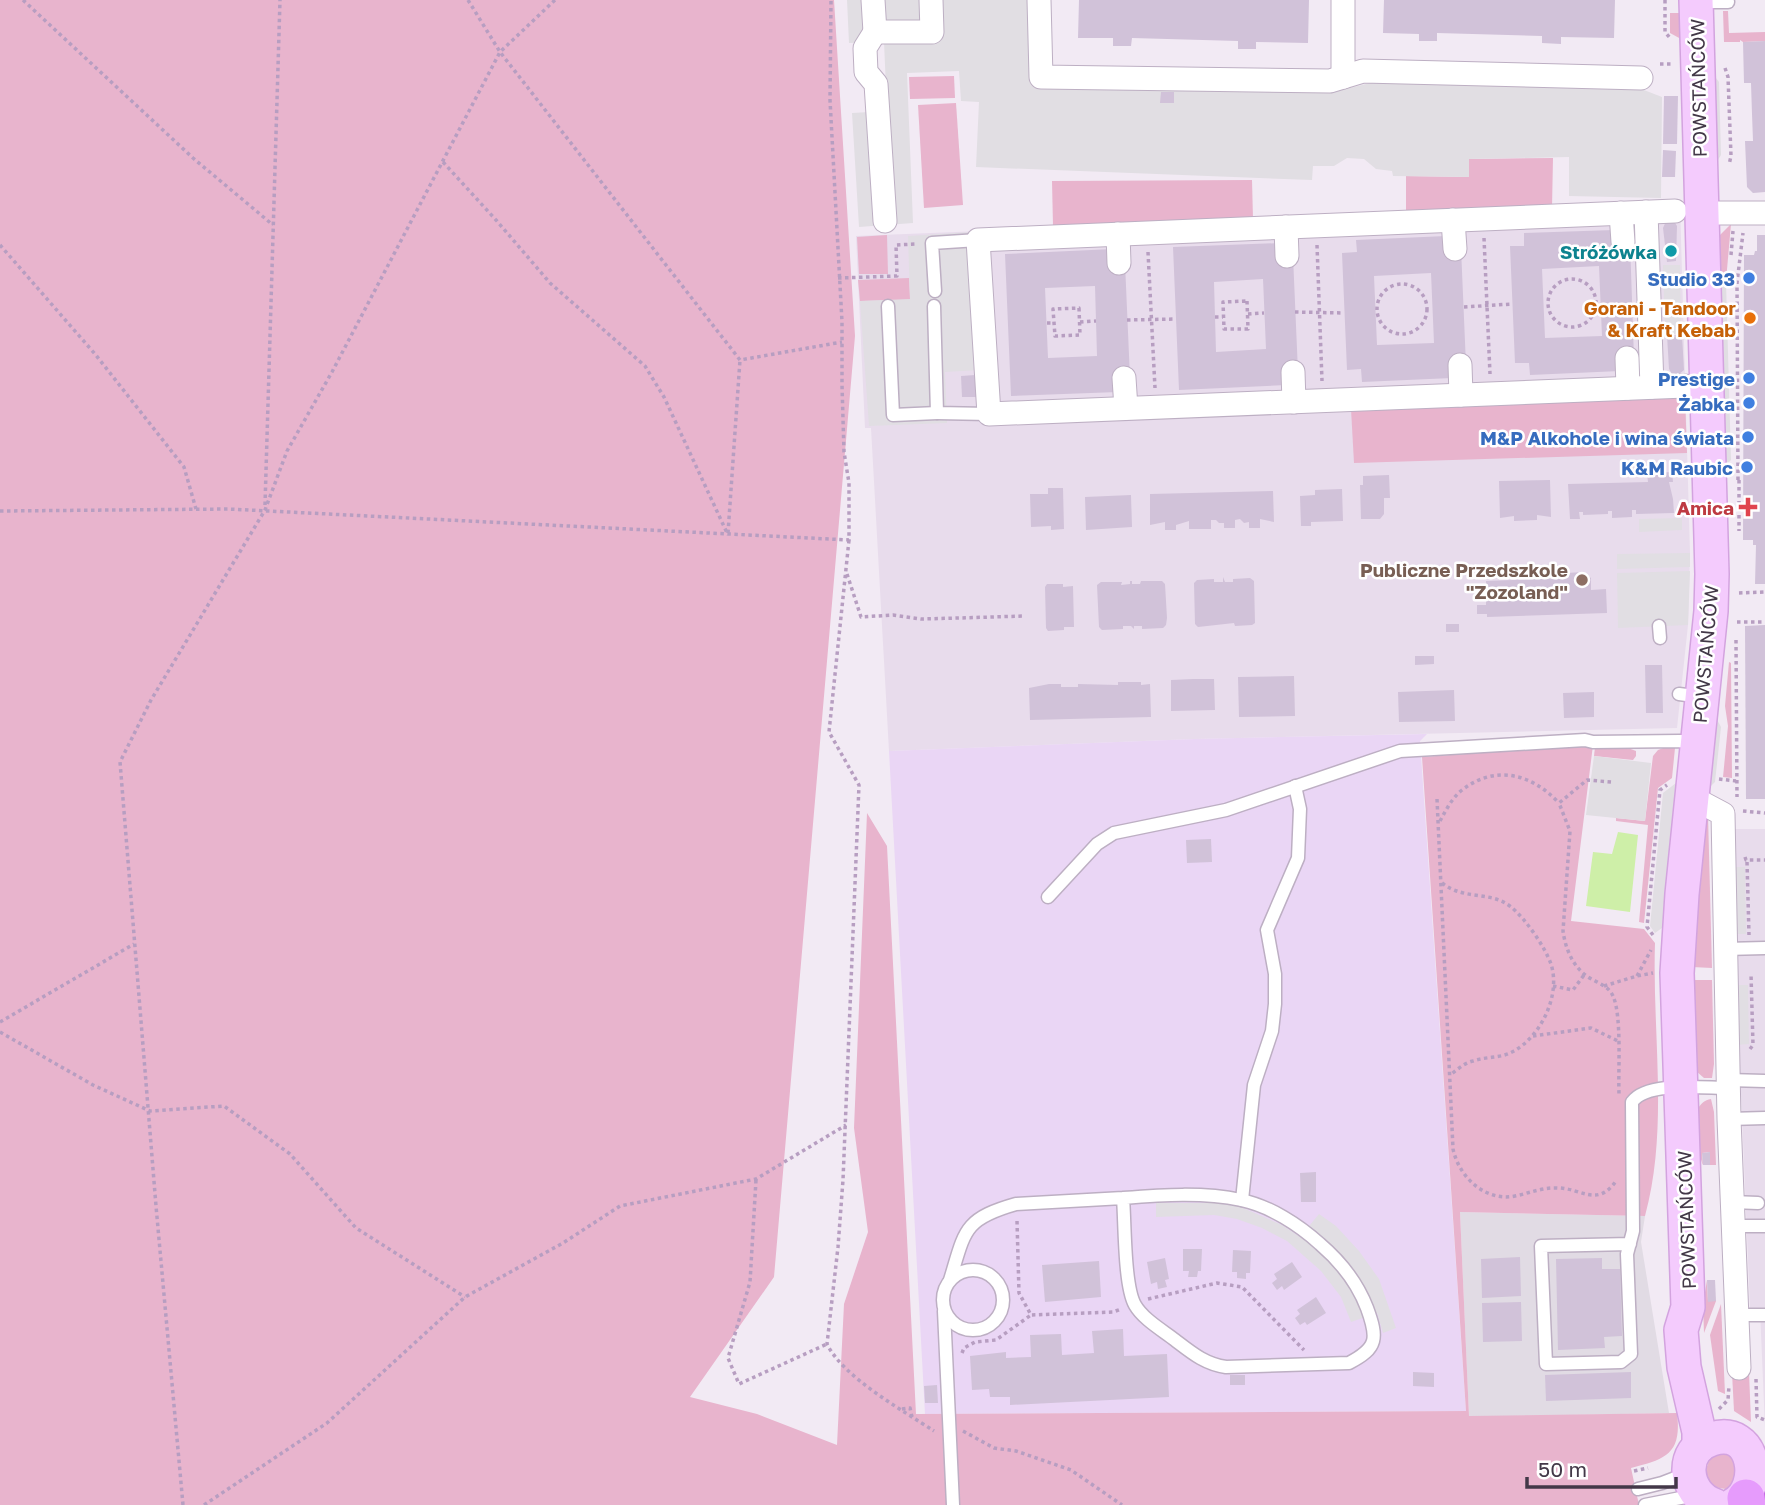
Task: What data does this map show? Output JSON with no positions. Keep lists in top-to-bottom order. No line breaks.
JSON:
{"streets":{"street":["POWSTAŃCÓW"]},"places":{"other":["Stróżówka","Studio 33","Gorani - Tandoor & Kraft Kebab","Prestige","Żabka","M&P Alkohole i wina świata","K&M Raubic","Publiczne Przedszkole \"Zozoland\""],"health":["Amica"]},"scale_bar":"50 m"}
